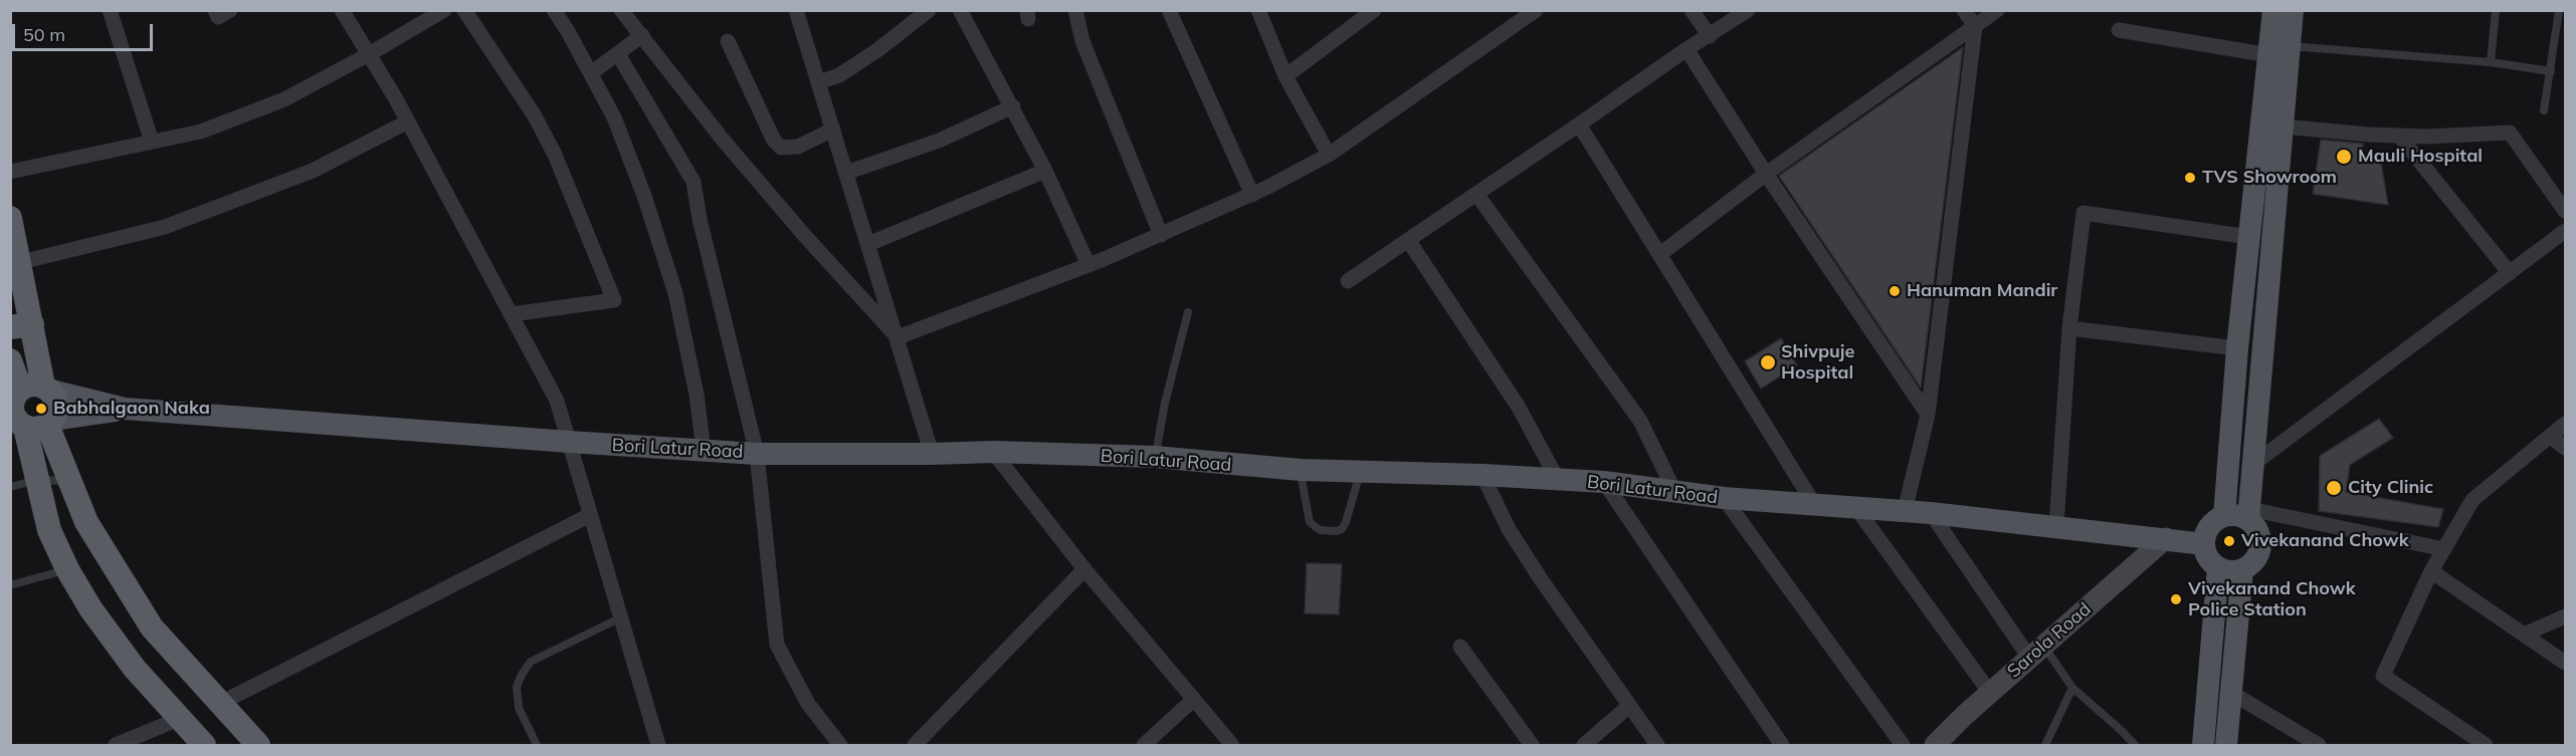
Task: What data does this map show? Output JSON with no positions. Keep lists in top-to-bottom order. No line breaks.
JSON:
{"streets":{"main road":["Bori Latur Road","Sarola Road"]},"crossings":[["Bori Latur Road","Sarola Road"]],"places":["Mauli Hospital","TVS Showroom","Hanuman Mandir","Shivpuje Hospital","Babhalgaon Naka","City Clinic","Vivekanand Chowk","Vivekanand Chowk Police Station"],"scale_bar":"50 m"}
